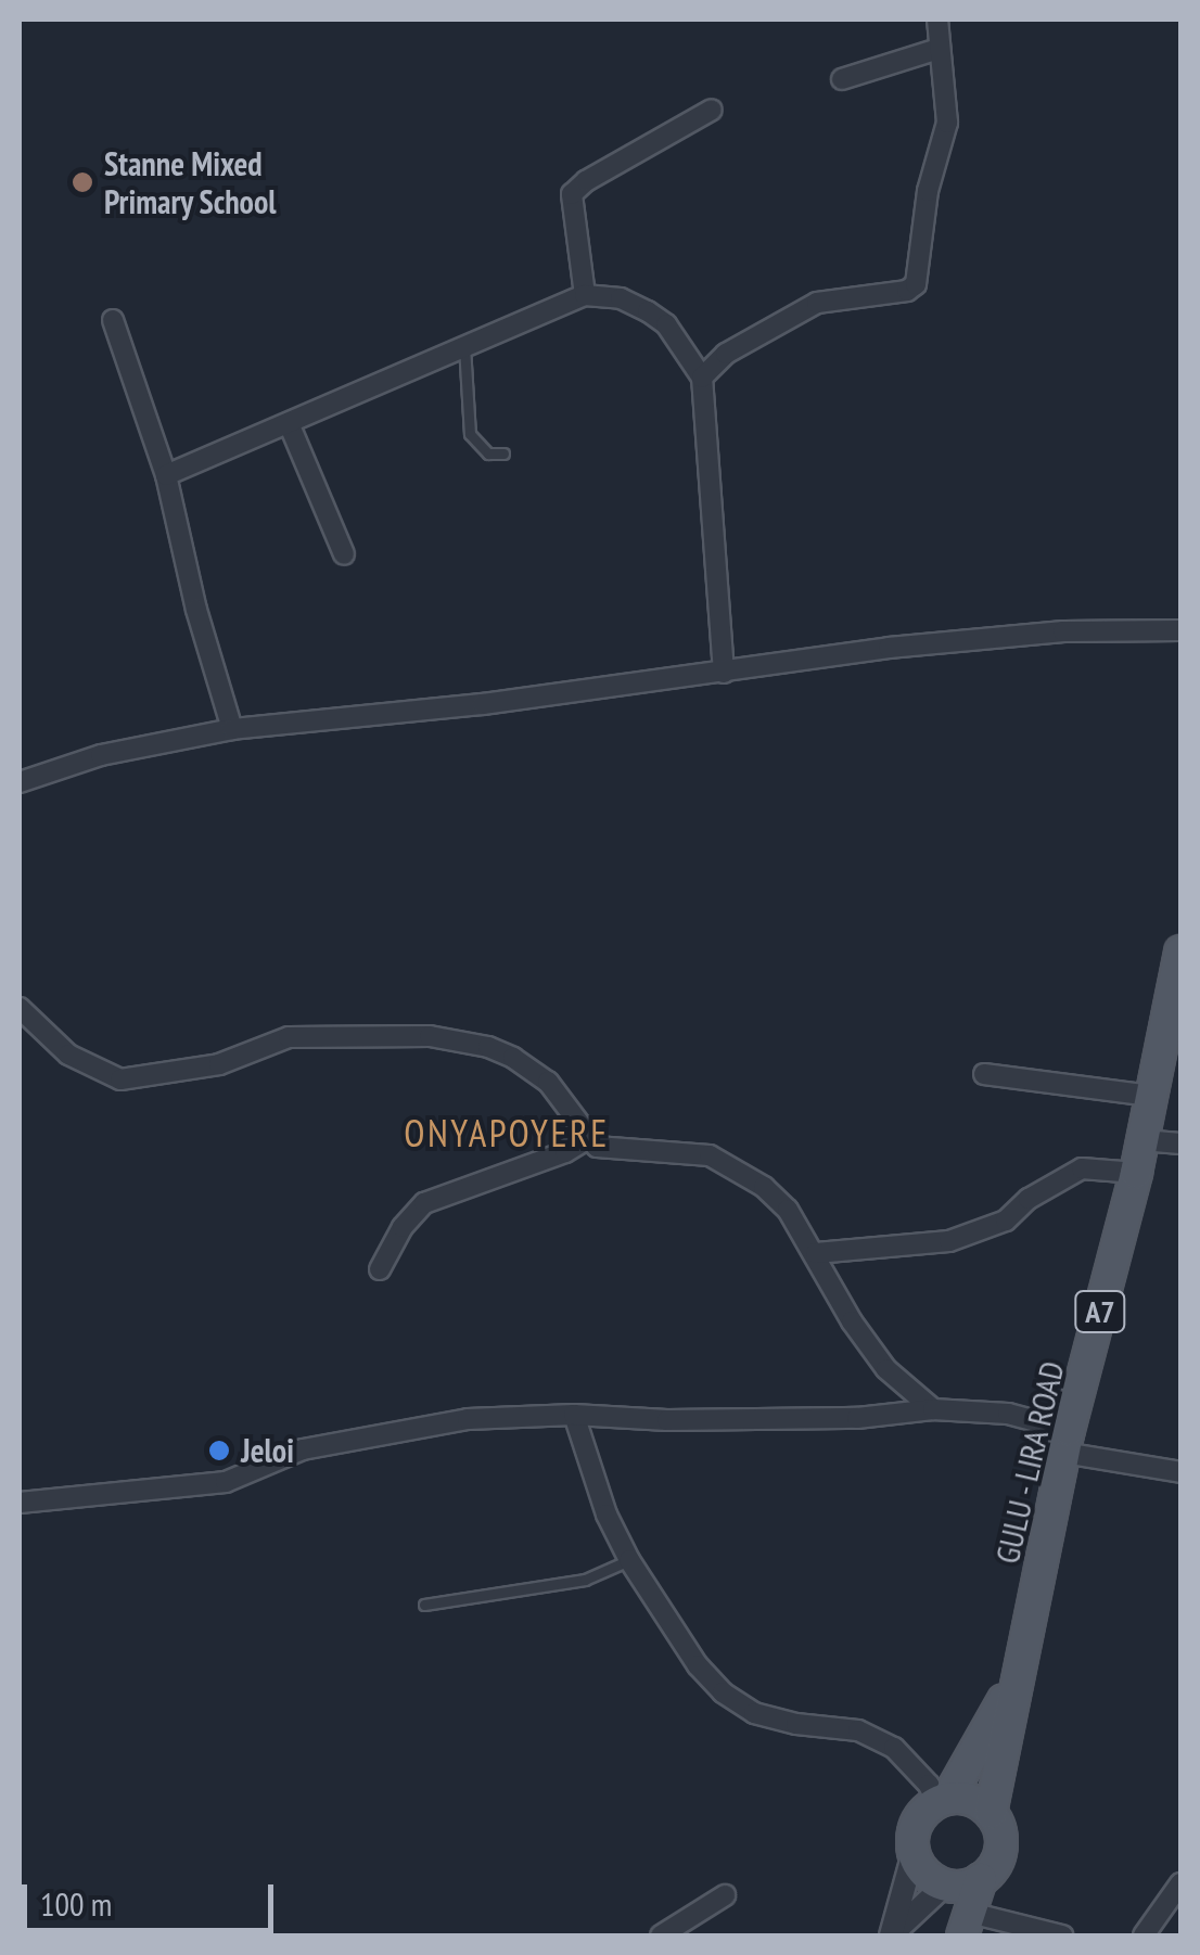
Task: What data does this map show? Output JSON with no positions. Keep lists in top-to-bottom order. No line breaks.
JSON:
{"streets":{"main road":["A7","GULU - LIRA ROAD"]},"crossings":[["A7","GULU - LIRA ROAD"]],"districts":["ONYAPOYERE"],"places":["Stanne Mixed Primary School","Jeloi"],"scale_bar":"100 m"}
